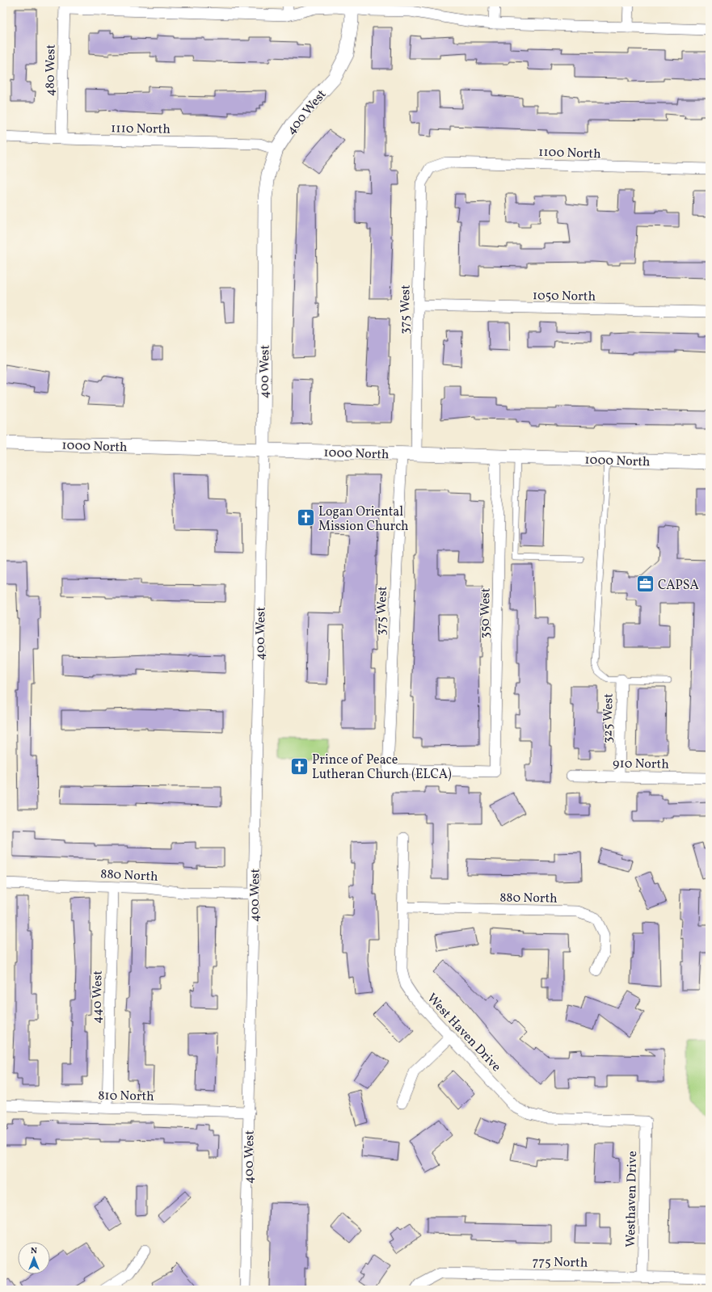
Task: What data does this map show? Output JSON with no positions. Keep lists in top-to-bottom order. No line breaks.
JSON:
{"streets":{"street":["480 West","400 West","1110 North","1100 North","1050 North","375 West","1000 North","350 West","325 West","910 North","880 North","440 West","West Haven Drive","810 North","Westhaven Drive","775 North"]},"crossings":[["480 West","1110 North"],["400 West","1110 North"],["400 West","1000 North"],["400 West","880 North"],["400 West","810 North"],["1100 North","375 West"],["1050 North","375 West"],["375 West","1000 North"],["375 West","350 West"],["1000 North","350 West"],["325 West","910 North"],["880 North","440 West"],["880 North","West Haven Drive"],["440 West","810 North"],["West Haven Drive","Westhaven Drive"],["Westhaven Drive","775 North"]],"places":{"church":["Logan Oriental Mission Church","Prince of Peace Lutheran Church (ELCA)"],"office":["CAPSA"]},"north":"top"}
